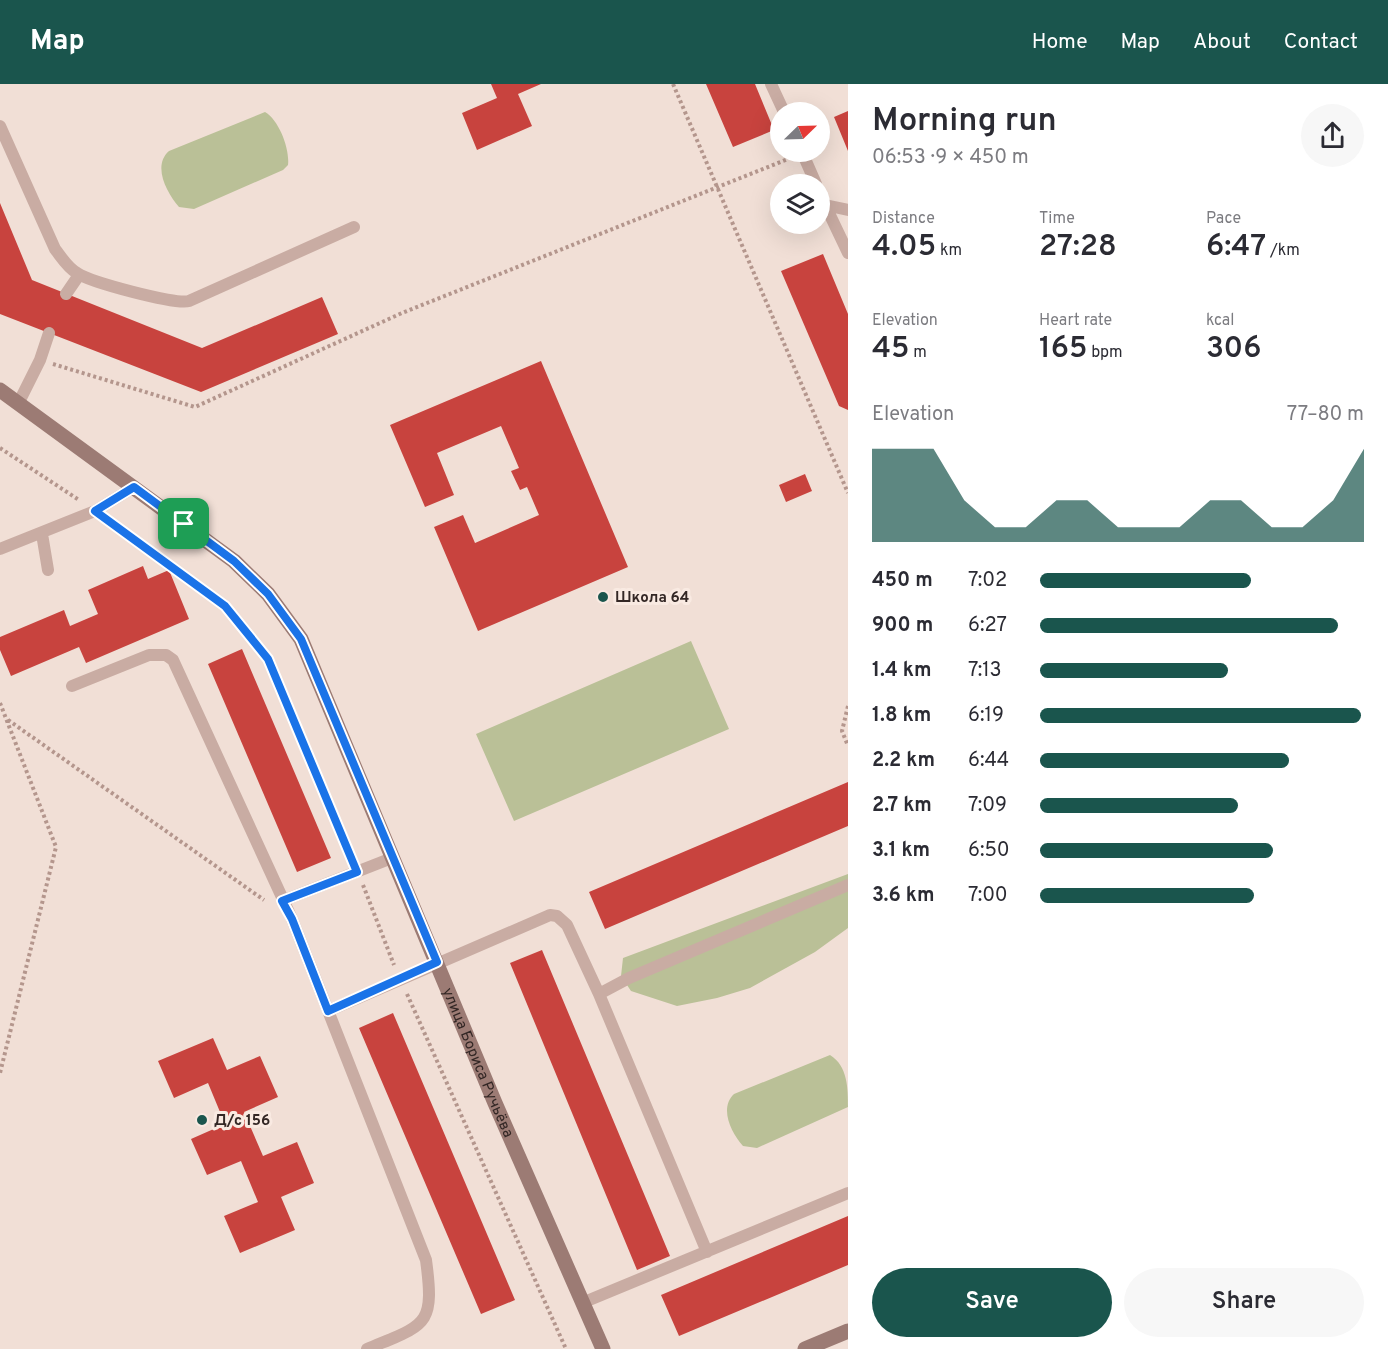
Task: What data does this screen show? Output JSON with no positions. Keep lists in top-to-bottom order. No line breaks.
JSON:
{"streets":{"street":["улица Бориса Ручьёва"]},"places":["Школа 64","Д/с 156"],"north":"top right","page":{"header":"Map","nav":["Home","Map","About","Contact"],"heading":["Morning run","06:53 · 9 × 450 m"],"stats":[["Distance","4.05 km"],["Time","27:28"],["Pace","6:47 /km"],["Elevation","45 m"],["Heart rate","165 bpm"],["kcal","306"]],"chart":["Elevation","77–80 m"],"list":[{"name":"450 m","note":"7:02"},{"name":"900 m","note":"6:27"},{"name":"1.4 km","note":"7:13"},{"name":"1.8 km","note":"6:19"},{"name":"2.2 km","note":"6:44"},{"name":"2.7 km","note":"7:09"},{"name":"3.1 km","note":"6:50"},{"name":"3.6 km","note":"7:00"}],"buttons":["Save","Share"]}}
